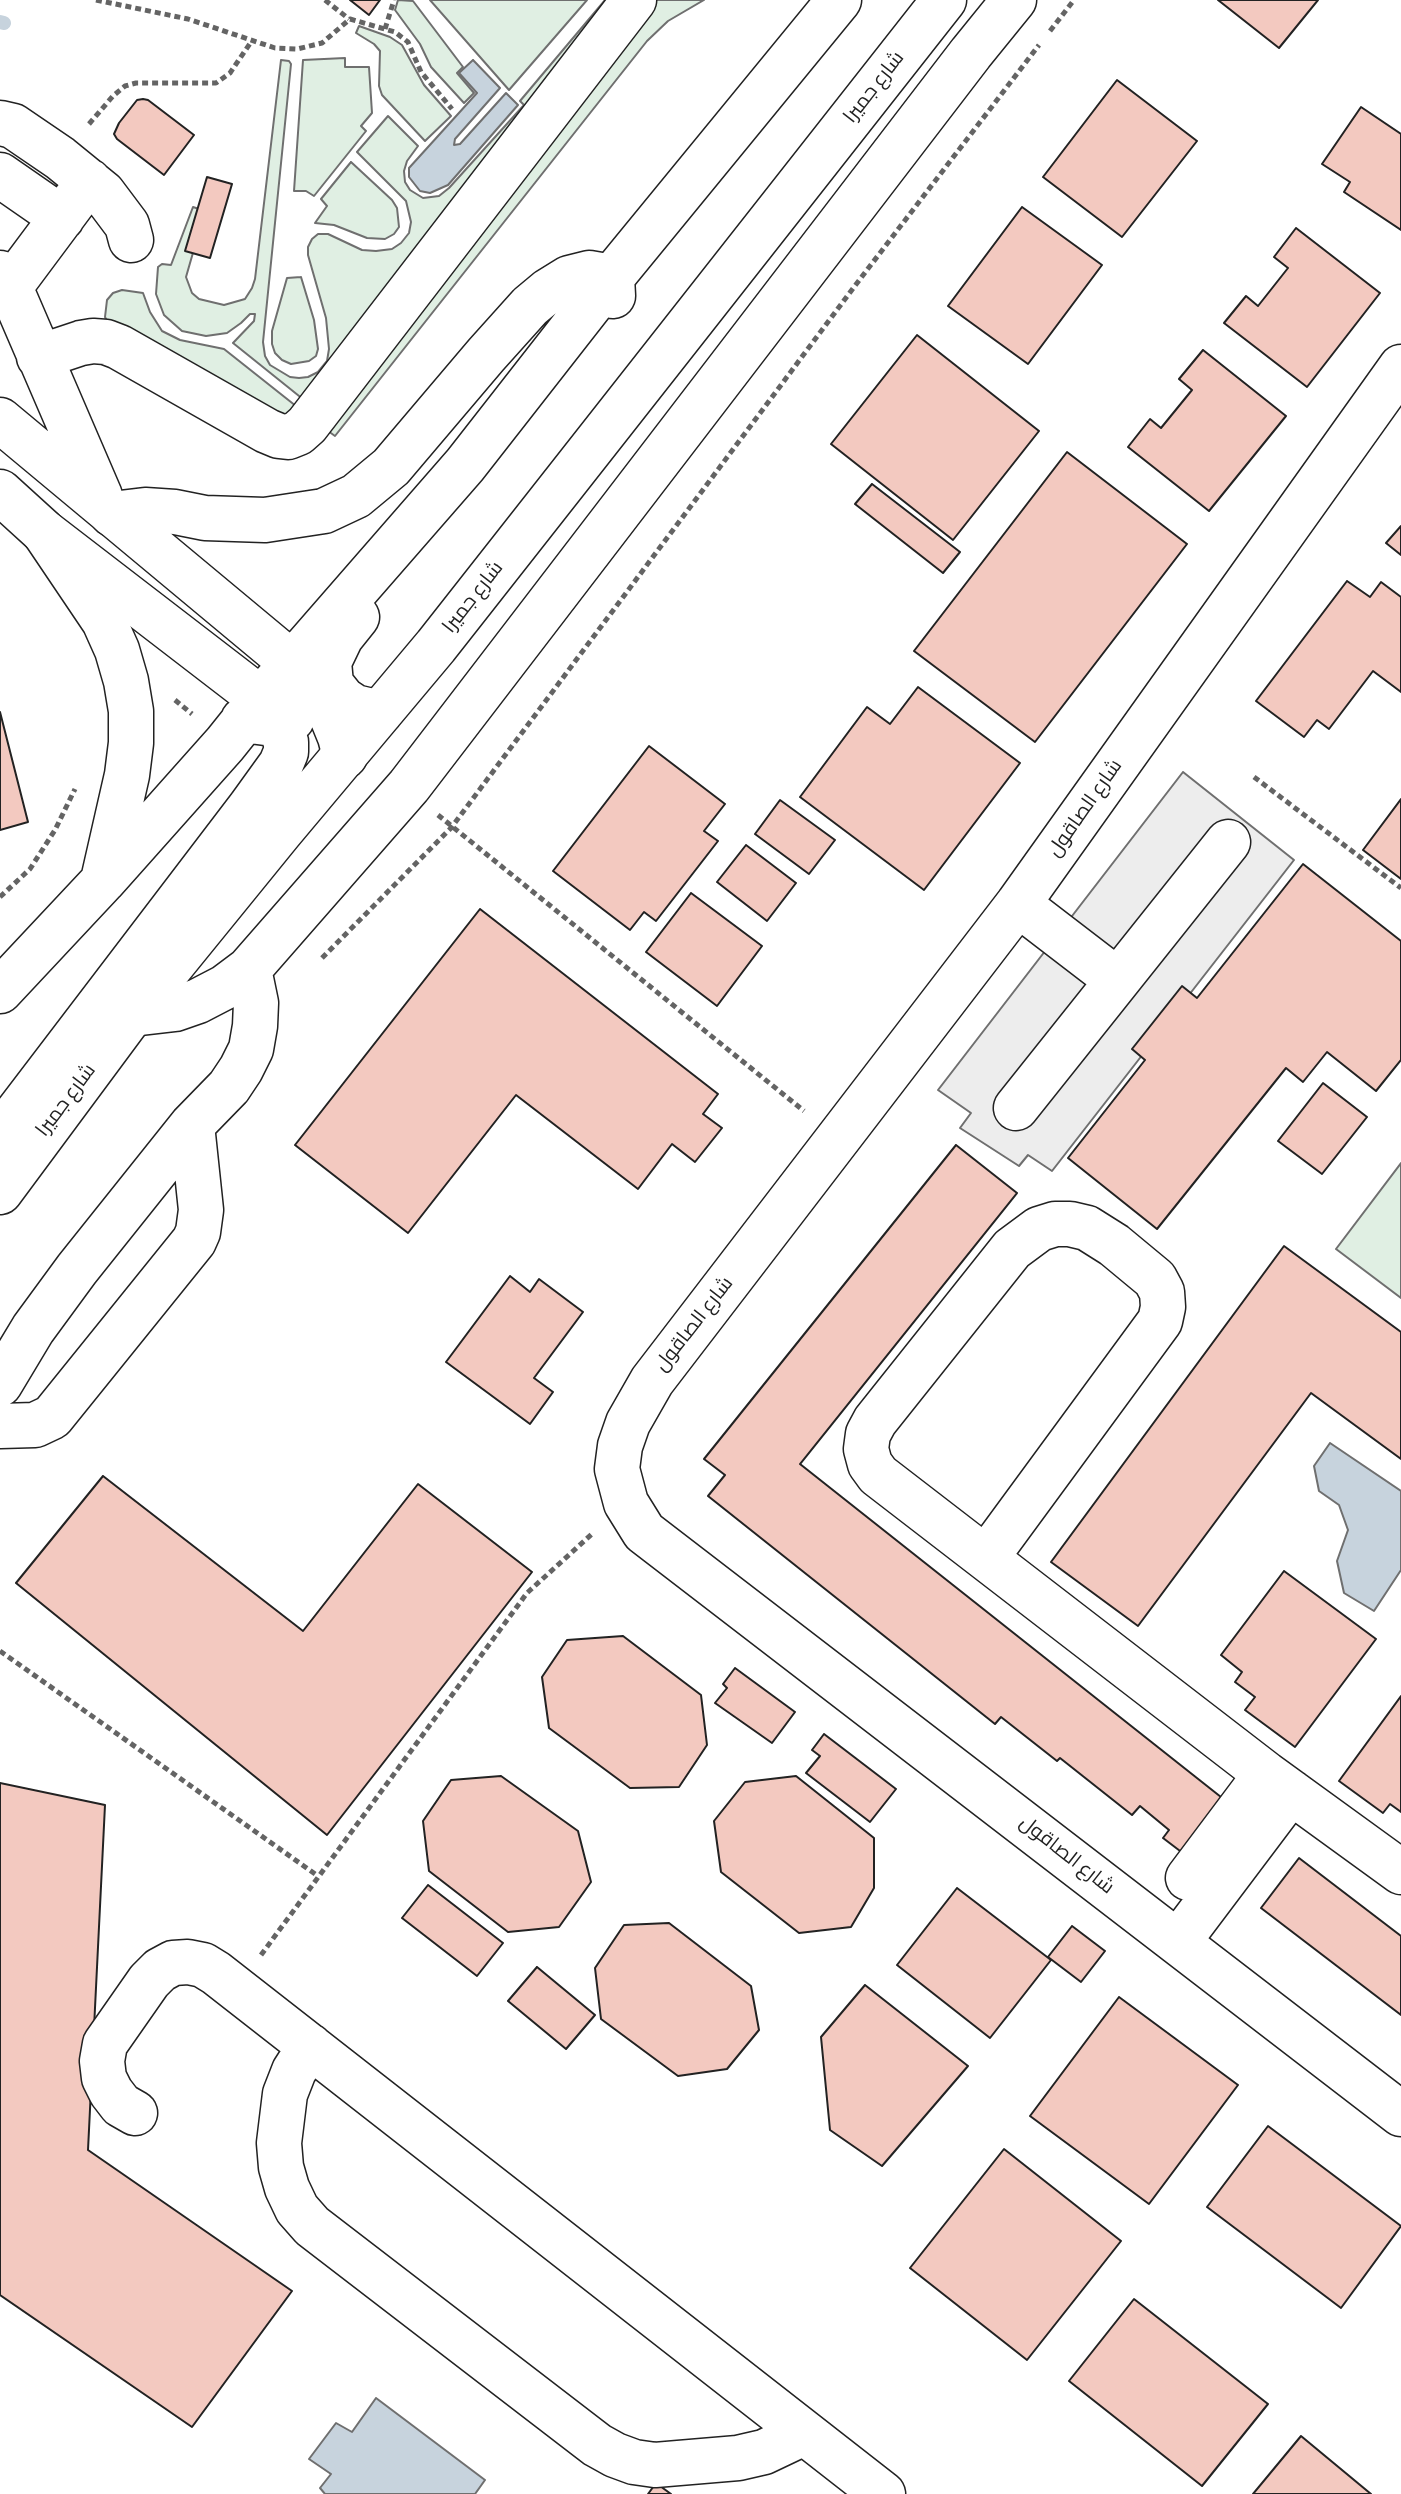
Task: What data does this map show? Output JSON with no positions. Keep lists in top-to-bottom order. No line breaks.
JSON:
{"streets":{"street":["شارع جميرا","شارع الصاقول"]}}
